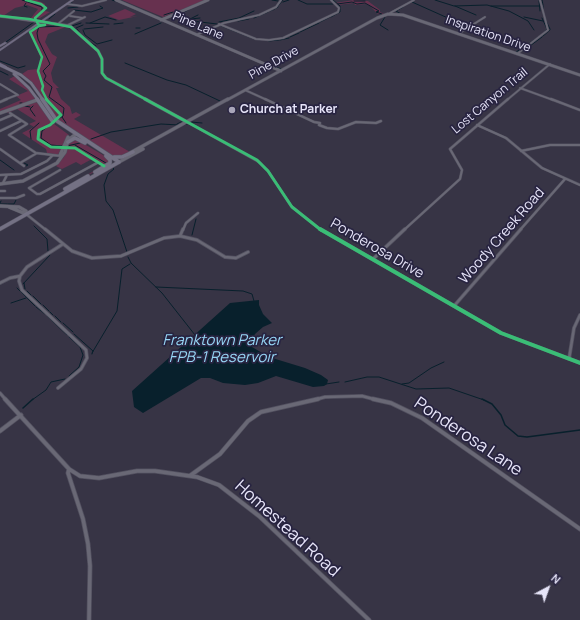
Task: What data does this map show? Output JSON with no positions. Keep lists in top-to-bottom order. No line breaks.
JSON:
{"streets":{"main road":["Pine Lane","Inspiration Drive","Pine Drive"],"street":["Lost Canyon Trail","Woody Creek Road","Ponderosa Drive","Ponderosa Lane","Homestead Road"]},"crossings":[["Pine Lane","Pine Drive"],["Inspiration Drive","Pine Drive"],["Inspiration Drive","Lost Canyon Trail"],["Pine Drive","Ponderosa Drive"],["Lost Canyon Trail","Ponderosa Drive"],["Woody Creek Road","Ponderosa Drive"],["Ponderosa Lane","Homestead Road"]],"water":["Franktown Parker FPB-1 Reservoir"],"places":["Church at Parker"],"north":"top right"}
